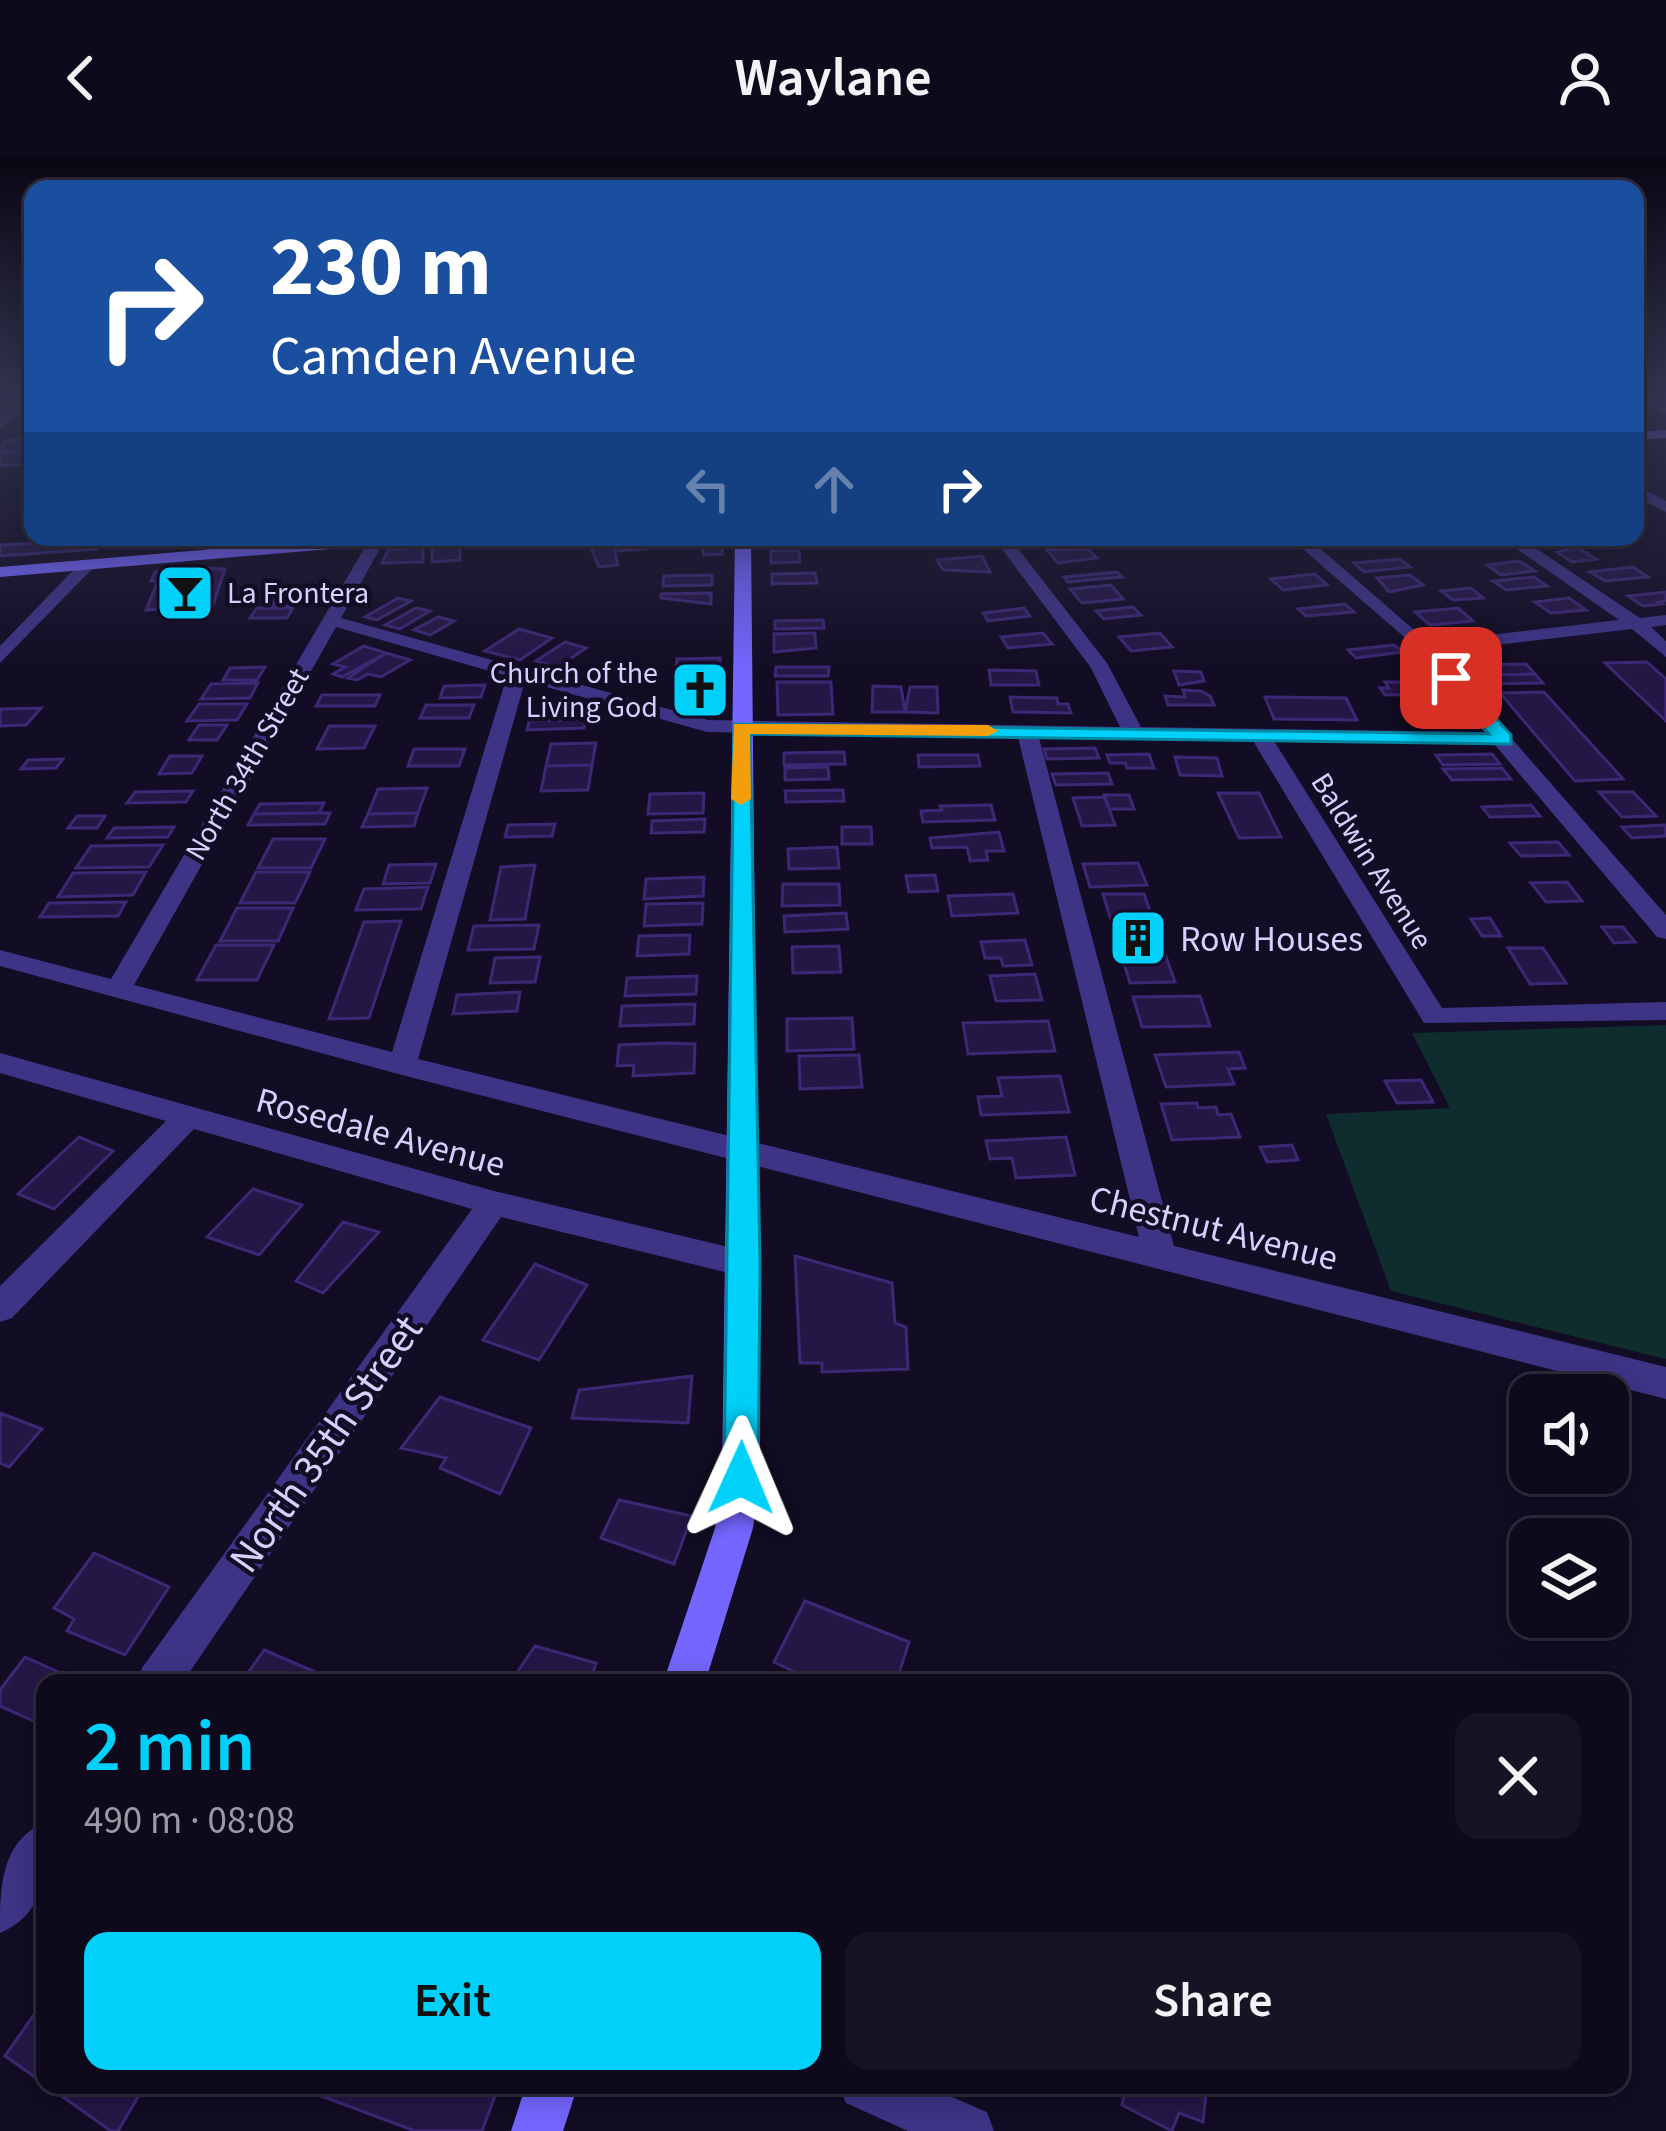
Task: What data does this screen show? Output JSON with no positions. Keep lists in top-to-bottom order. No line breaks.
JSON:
{"streets":{"street":["North 34th Street","Baldwin Avenue","Rosedale Avenue","Chestnut Avenue","North 35th Street"]},"crossings":[["North 34th Street","Rosedale Avenue"],["Rosedale Avenue","Chestnut Avenue"],["Rosedale Avenue","North 35th Street"]],"places":{"bar":["La Frontera"],"church":["Church of the Living God"],"building":["Row Houses"]},"page":{"header":"Waylane","turn":["230 m","Camden Avenue"],"heading":["2 min","490 m · 08:08"],"buttons":["Exit","Share"]}}
